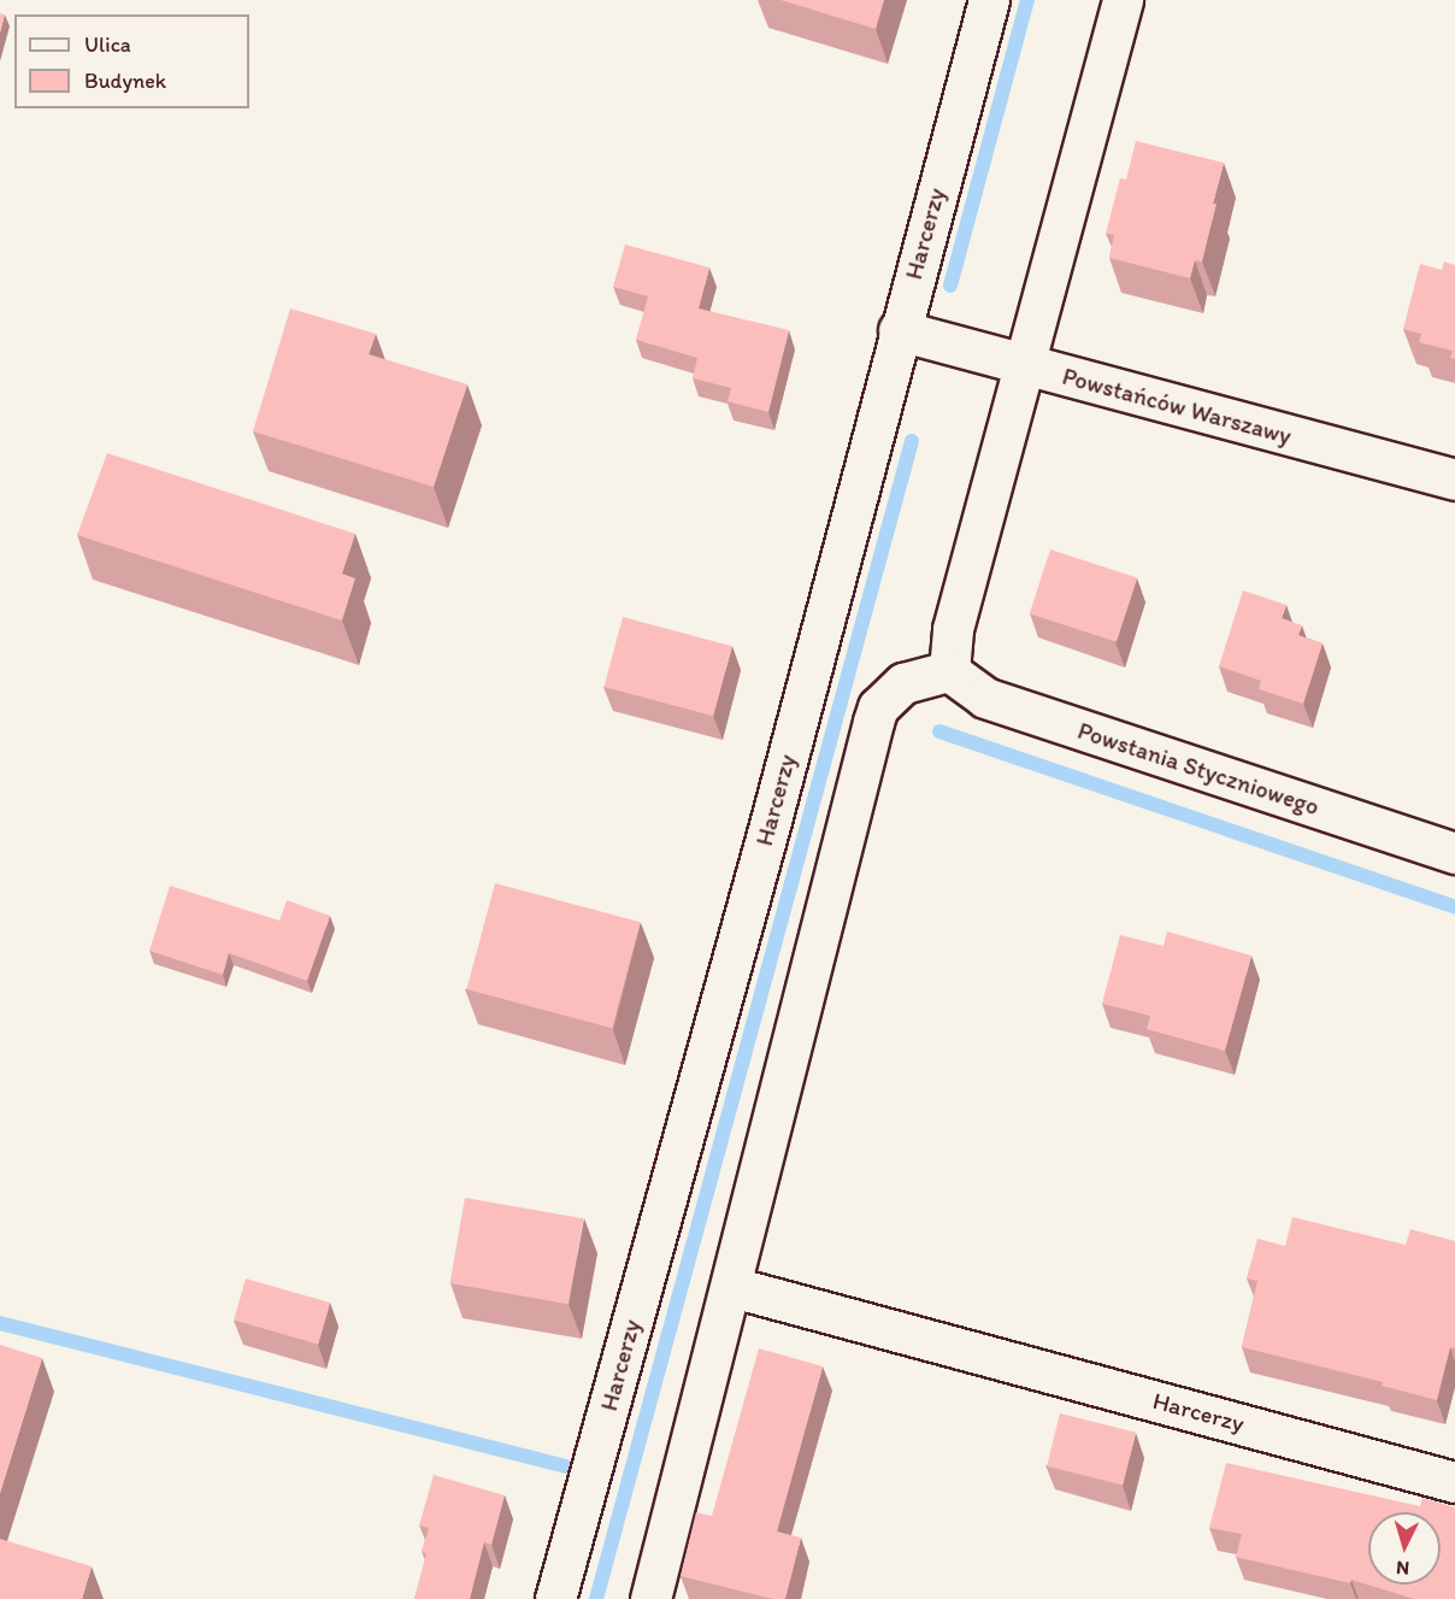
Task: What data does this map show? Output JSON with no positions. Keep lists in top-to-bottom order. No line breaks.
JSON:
{"streets":{"street":["Harcerzy","Powstańców Warszawy","Powstania Styczniowego"]},"crossings":[["Harcerzy","Powstańców Warszawy"]],"legend":["Ulica","Budynek"],"north":"bottom"}
